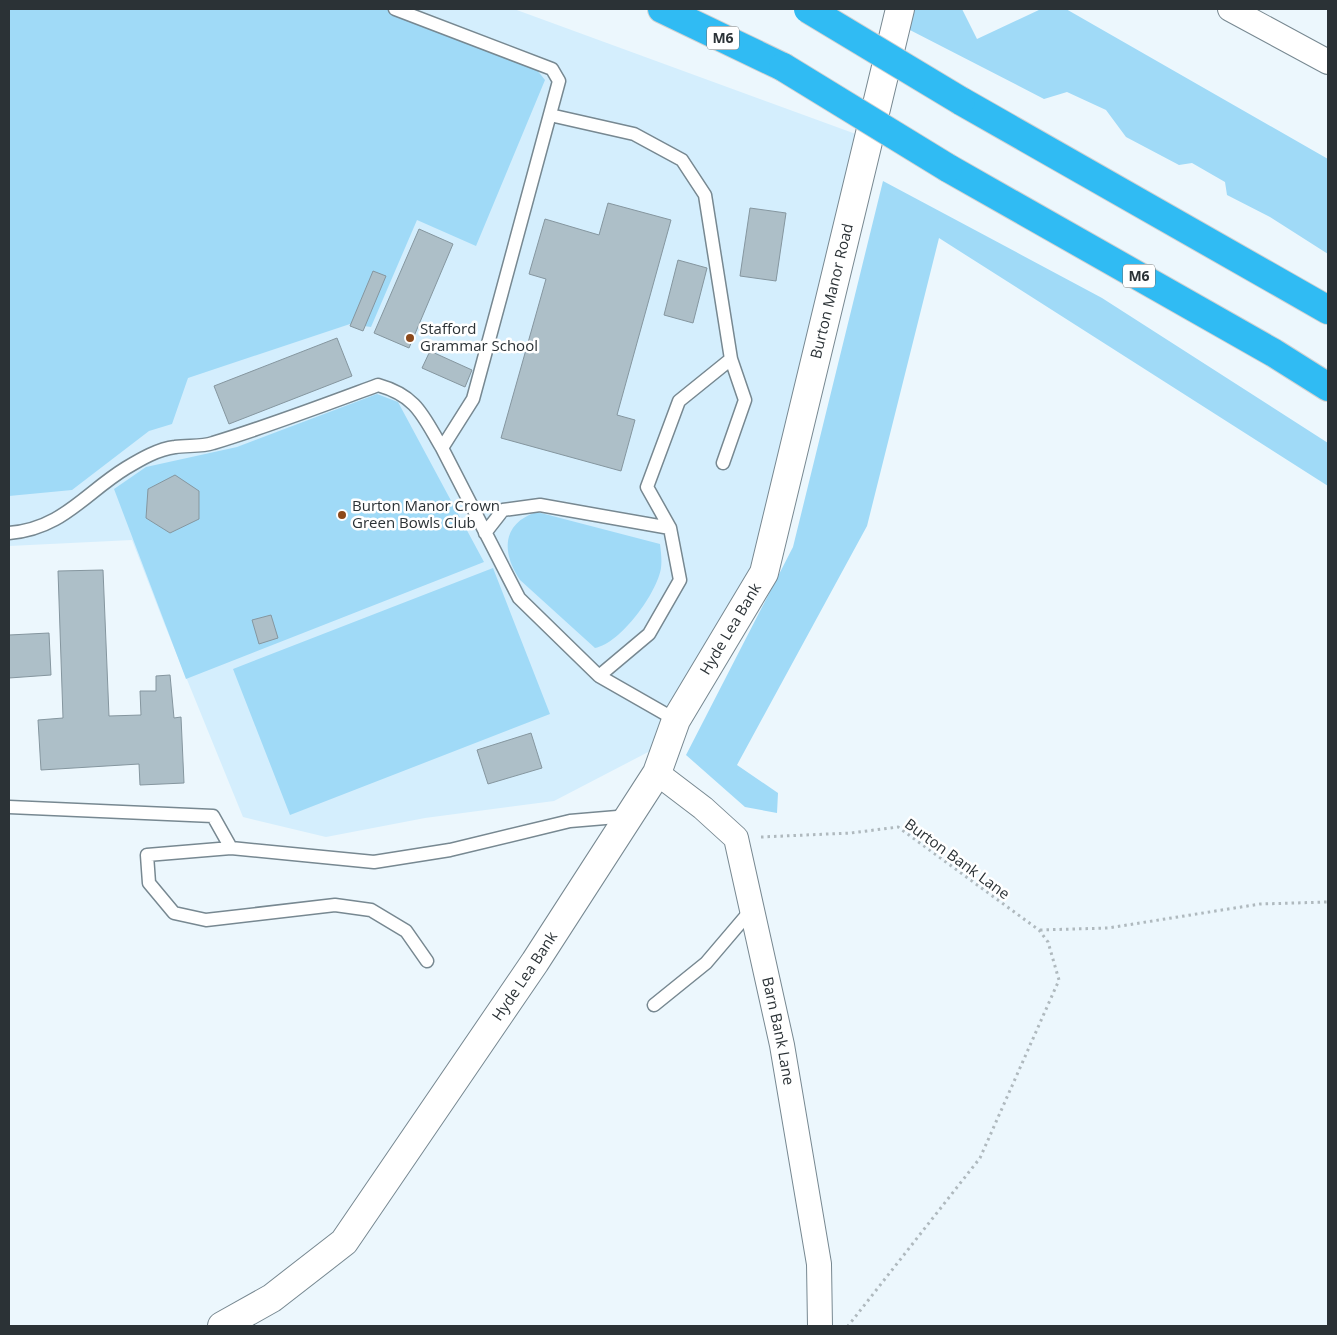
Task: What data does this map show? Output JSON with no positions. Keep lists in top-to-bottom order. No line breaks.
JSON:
{"streets":{"highway":["M6"],"street":["Burton Manor Road","Hyde Lea Bank","Barn Bank Lane"],"path":["Burton Bank Lane"]},"crossings":[["Burton Manor Road","Hyde Lea Bank"],["Burton Bank Lane","Barn Bank Lane"]],"places":["Stafford Grammar School","Burton Manor Crown Green Bowls Club"]}
